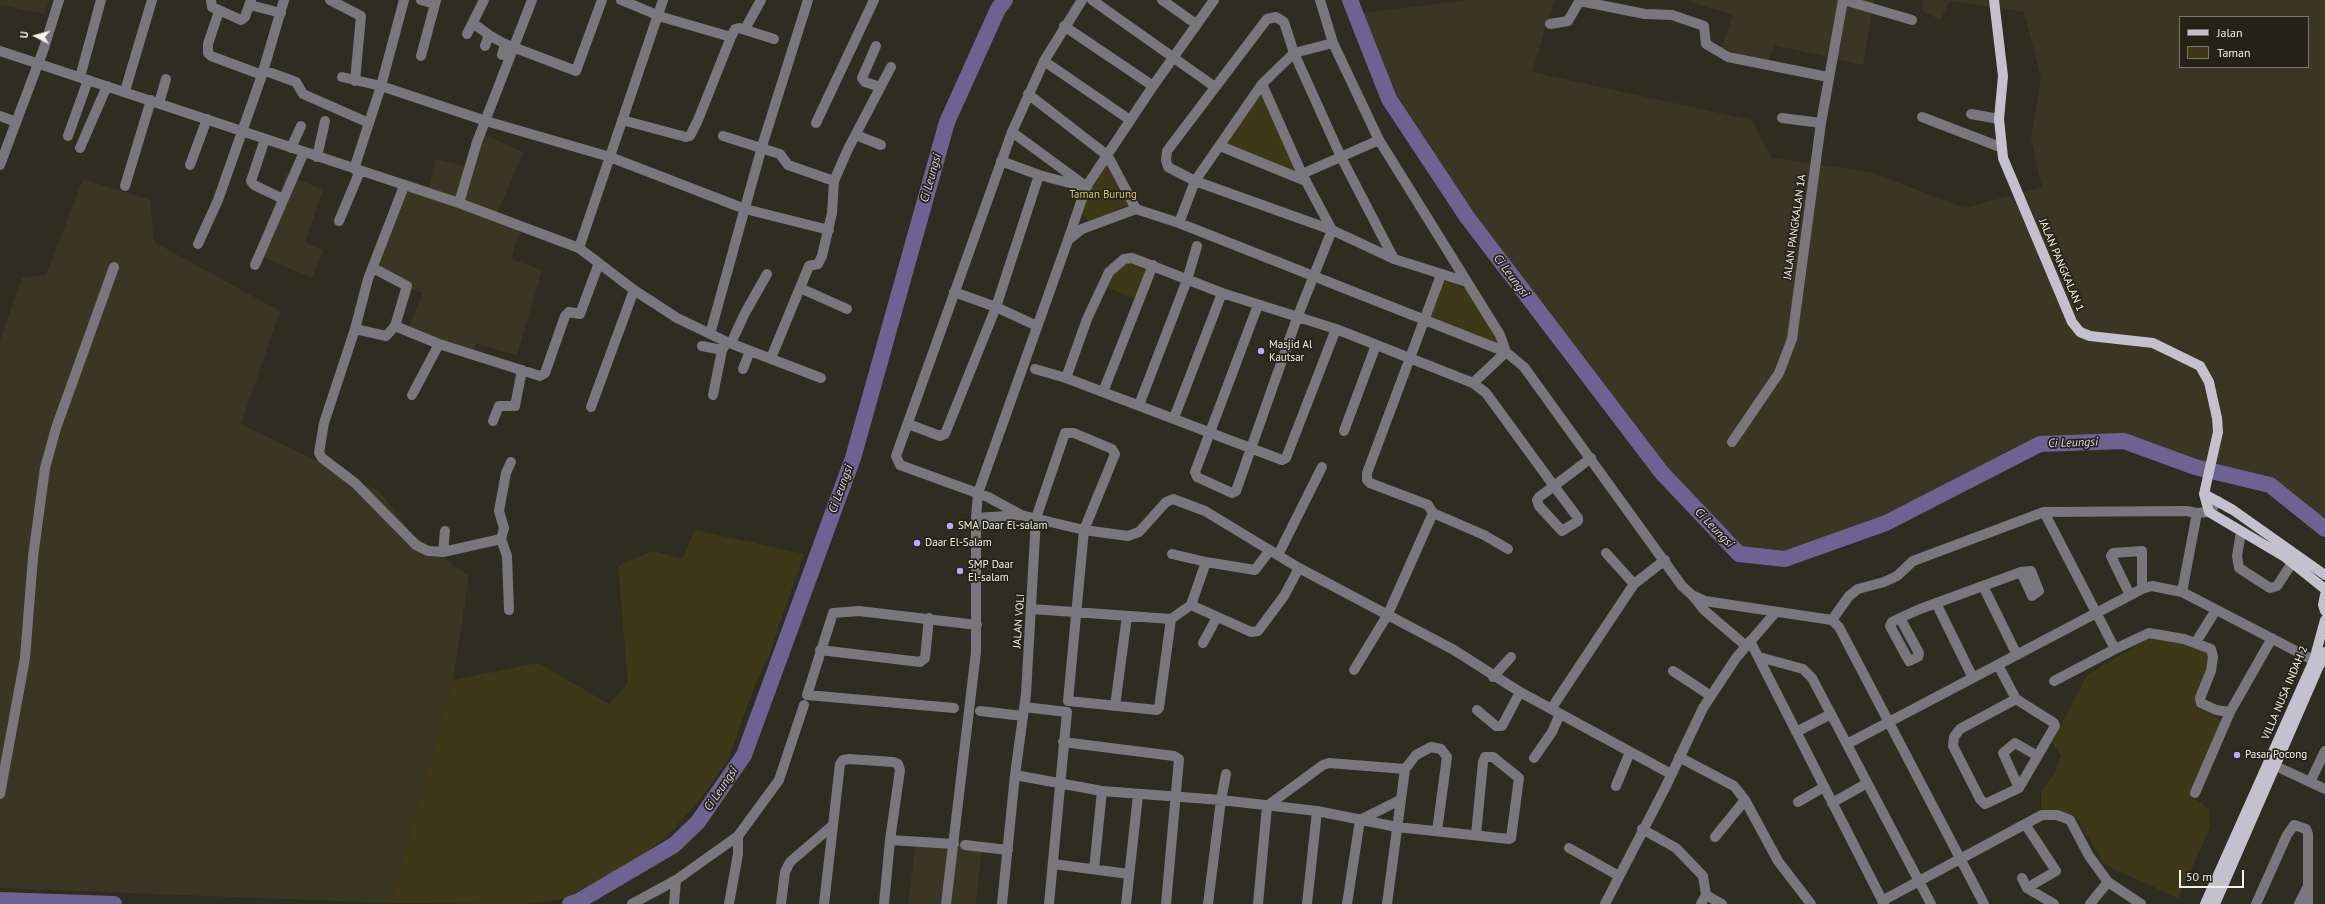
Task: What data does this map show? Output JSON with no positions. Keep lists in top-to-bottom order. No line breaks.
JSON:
{"streets":{"main road":["JALAN PANGKALAN 1","VILLA NUSA INDAH 2"],"street":["JALAN PANGKALAN 1A","JALAN VOLI"]},"water":["Ci Leungsi"],"parks":["Taman Burung"],"places":["Masjid Al Kautsar","SMA Daar El-salam","Daar El-Salam","SMP Daar El-salam","Pasar Pocong"],"legend":["Jalan","Taman"],"scale_bar":"50 m","north":"left"}
